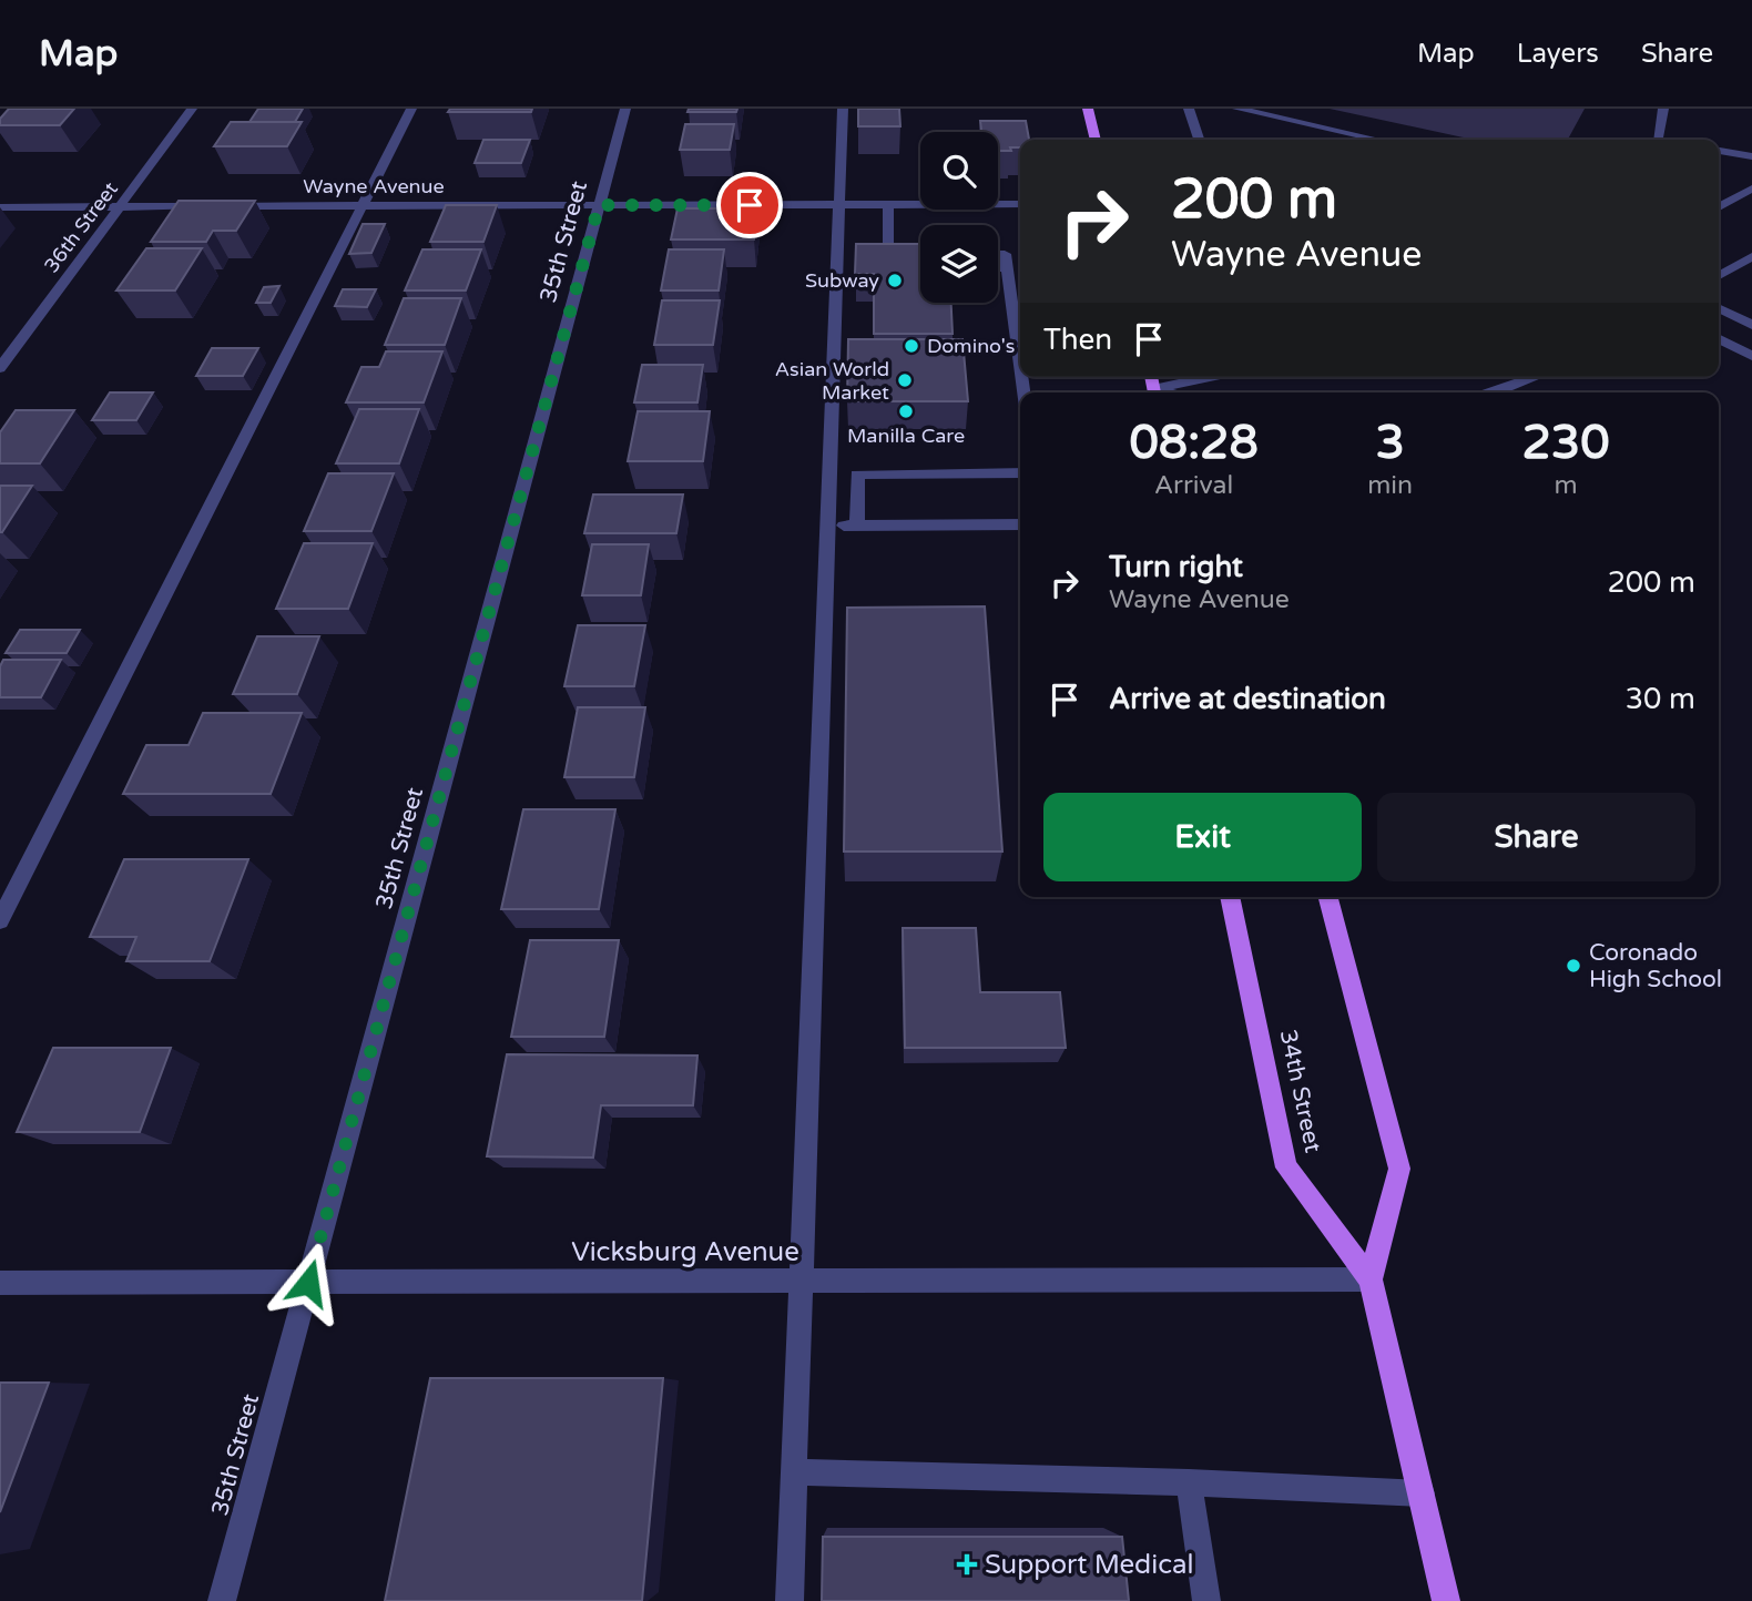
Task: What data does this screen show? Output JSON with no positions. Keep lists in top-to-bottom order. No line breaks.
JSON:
{"streets":{"main road":["34th Street"],"street":["Wayne Avenue","36th Street","35th Street","Vicksburg Avenue"]},"crossings":[["Wayne Avenue","35th Street"],["35th Street","Vicksburg Avenue"],["34th Street","Vicksburg Avenue"]],"places":{"other":["Subway","Domino's","Asian World Market","Manilla Care","Coronado High School"],"health":["Support Medical"]},"page":{"header":"Map","nav":["Map","Layers","Share"],"turn":["200 m","Wayne Avenue"],"then":"Then","eta":["08:28","Arrival","3","min","230","m"],"list":[{"name":"Turn right","note":"Wayne Avenue","value":"200 m"},{"name":"Arrive at destination","value":"30 m"}],"buttons":["Exit","Share"]}}
